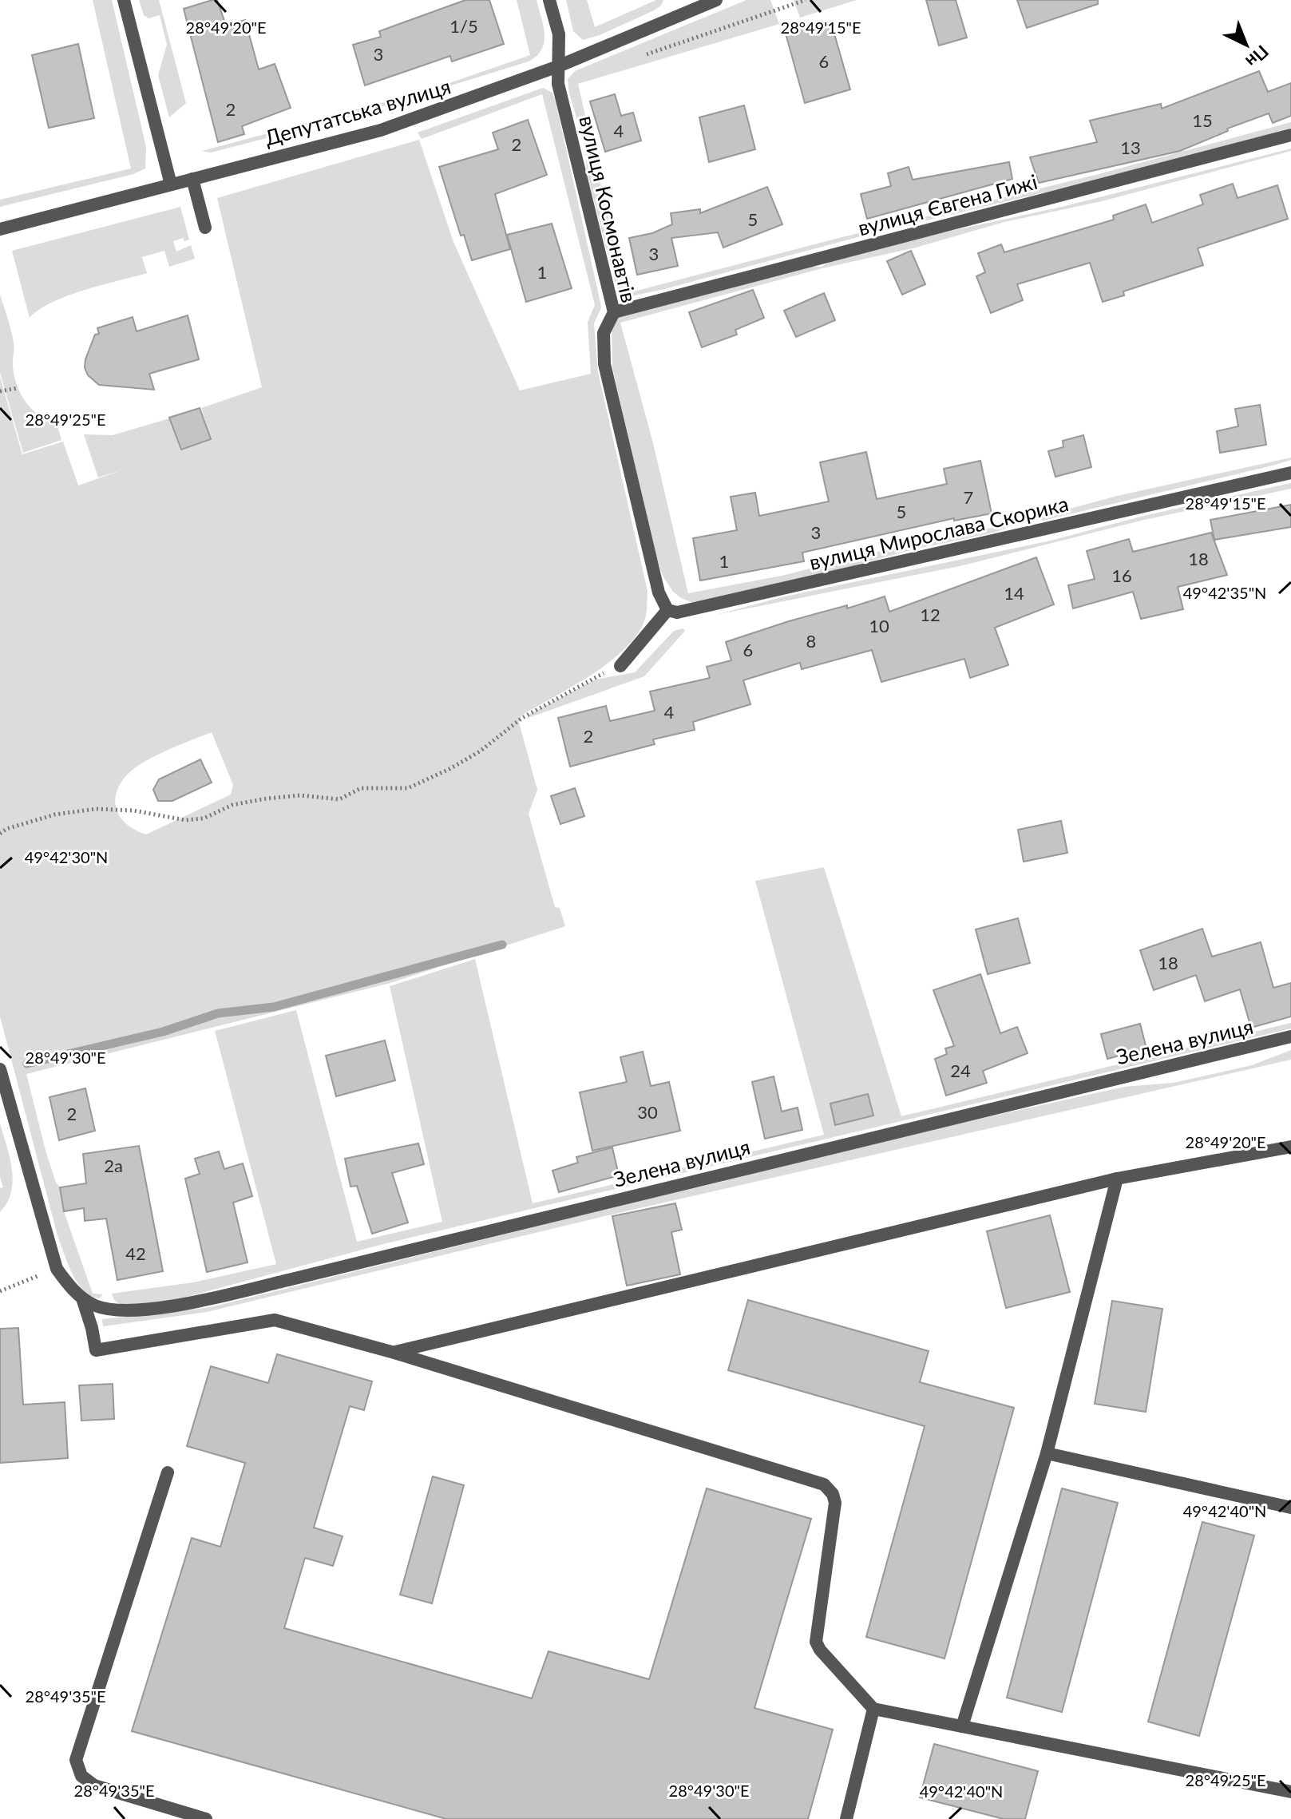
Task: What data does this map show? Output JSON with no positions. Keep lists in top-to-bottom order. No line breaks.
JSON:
{"streets":{"street":["Депутатська вулиця","вулиця Євгена Гижі","вулиця Космонавтів","вулиця Мирослава Скорика","Зелена вулиця"]},"crossings":[["Депутатська вулиця","вулиця Космонавтів"],["вулиця Євгена Гижі","вулиця Космонавтів"],["вулиця Космонавтів","вулиця Мирослава Скорика"]],"house_numbers":["1/5","3","6","2","15","4","2","13","5","3","1","7","5","3","18","1","16","14","12","10","8","6","4","2","18","24","30","2","2а","42"],"north":"bottom right","coordinates":["28°49'20\"E","28°49'15\"E","28°49'25\"E","49°42'35\"N","49°42'30\"N","28°49'30\"E","49°42'40\"N","28°49'35\"E"]}
